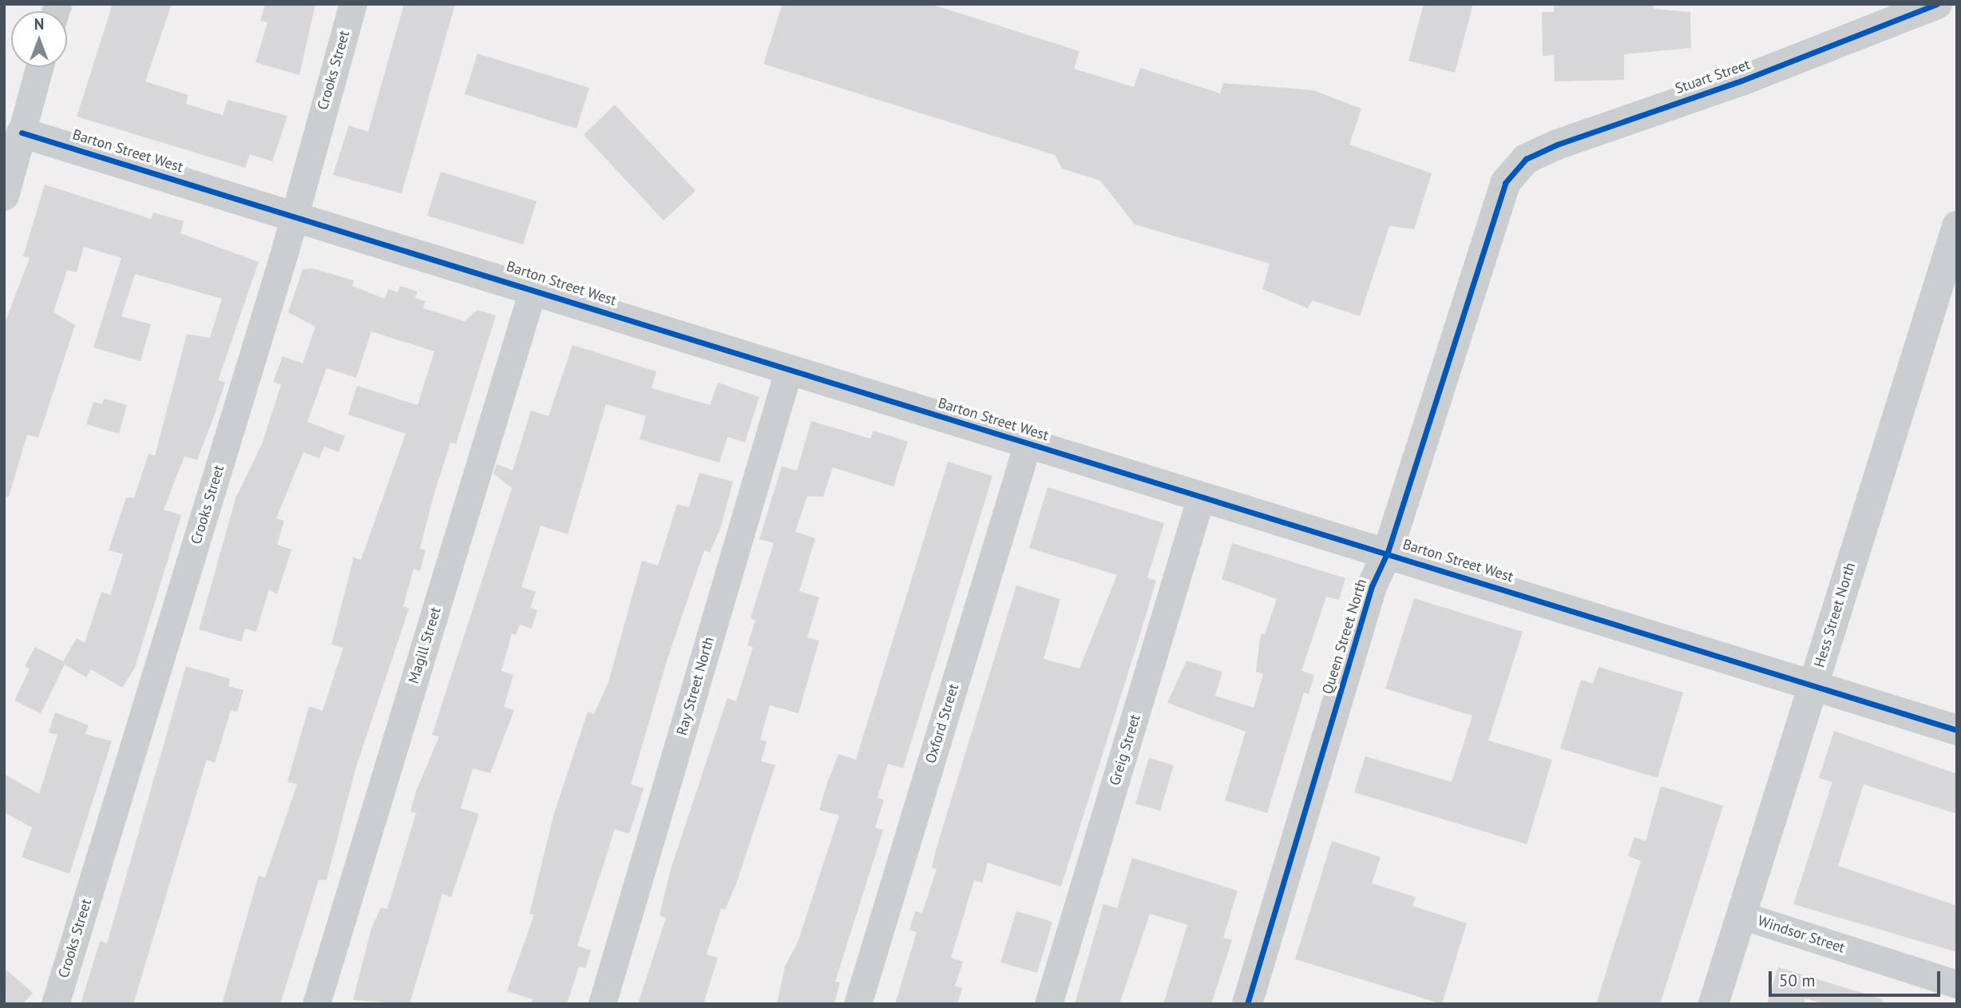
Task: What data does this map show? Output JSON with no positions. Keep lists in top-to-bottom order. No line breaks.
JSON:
{"streets":{"street":["Crooks Street","Stuart Street","Barton Street West","Hess Street North","Queen Street North","Magill Street","Ray Street North","Oxford Street","Greig Street","Windsor Street"]},"crossings":[["Crooks Street","Barton Street West"],["Stuart Street","Queen Street North"],["Barton Street West","Hess Street North"],["Barton Street West","Queen Street North"],["Barton Street West","Magill Street"],["Barton Street West","Ray Street North"],["Barton Street West","Oxford Street"],["Barton Street West","Greig Street"],["Hess Street North","Windsor Street"]],"scale_bar":"50 m","north":"top"}
